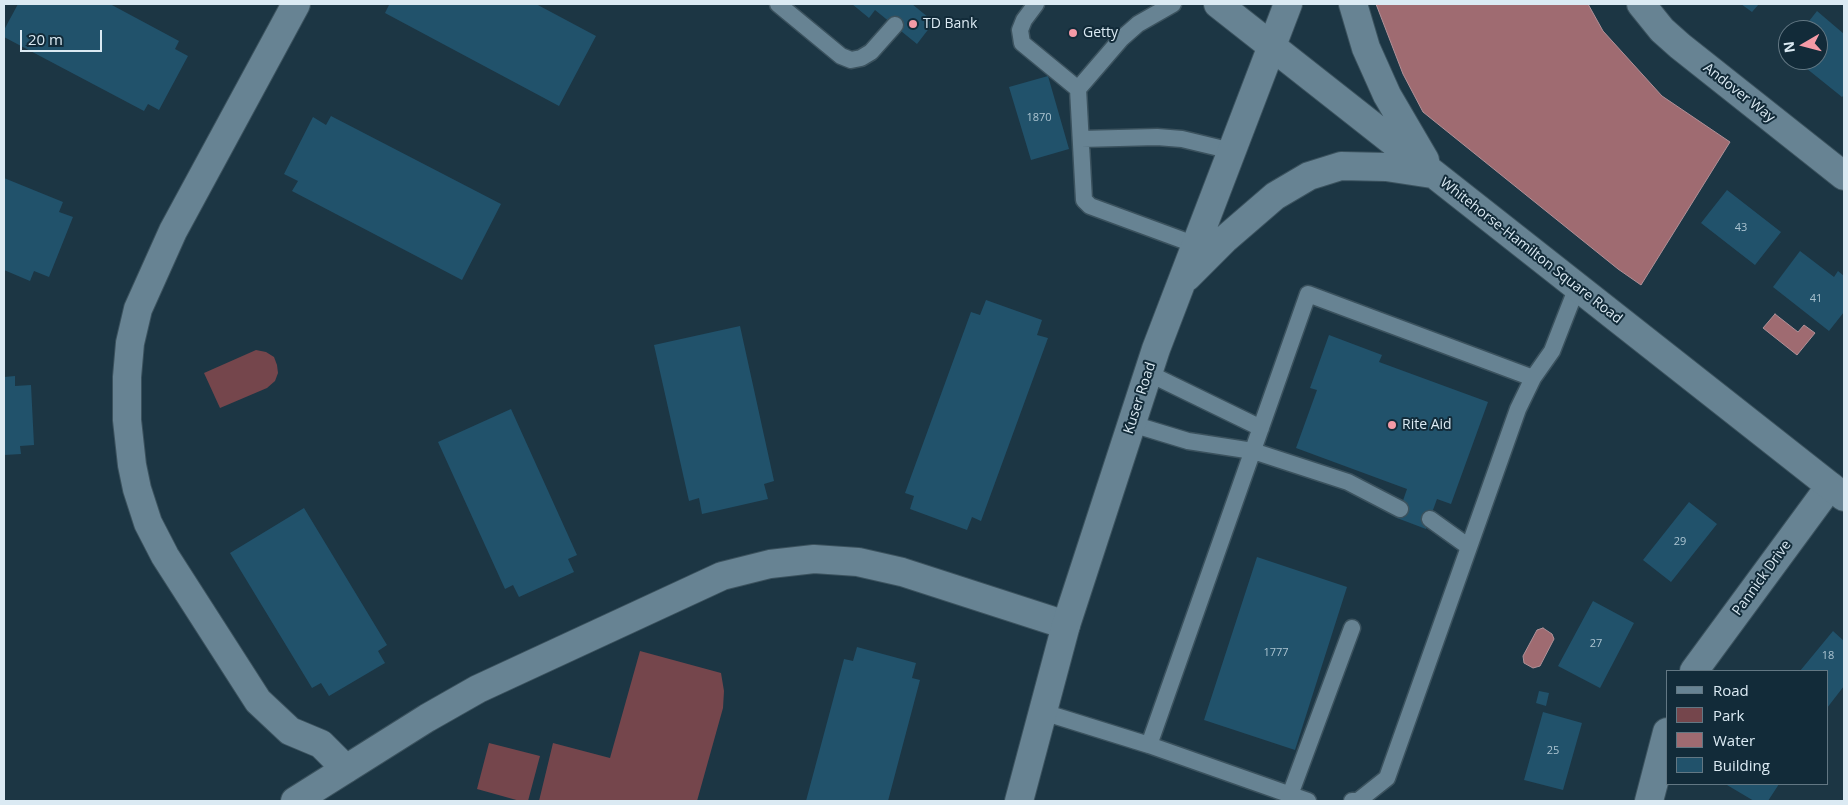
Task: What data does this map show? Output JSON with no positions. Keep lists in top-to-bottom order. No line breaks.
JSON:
{"streets":{"street":["Andover Way","Whitehorse-Hamilton Square Road","Kuser Road","Pannick Drive"]},"crossings":[["Whitehorse-Hamilton Square Road","Kuser Road"],["Whitehorse-Hamilton Square Road","Pannick Drive"]],"places":["TD Bank","Getty","Rite Aid"],"house_numbers":["1870","43","41","29","27","1777","18","25"],"legend":["Road","Park","Water","Building"],"scale_bar":"20 m","north":"left"}
